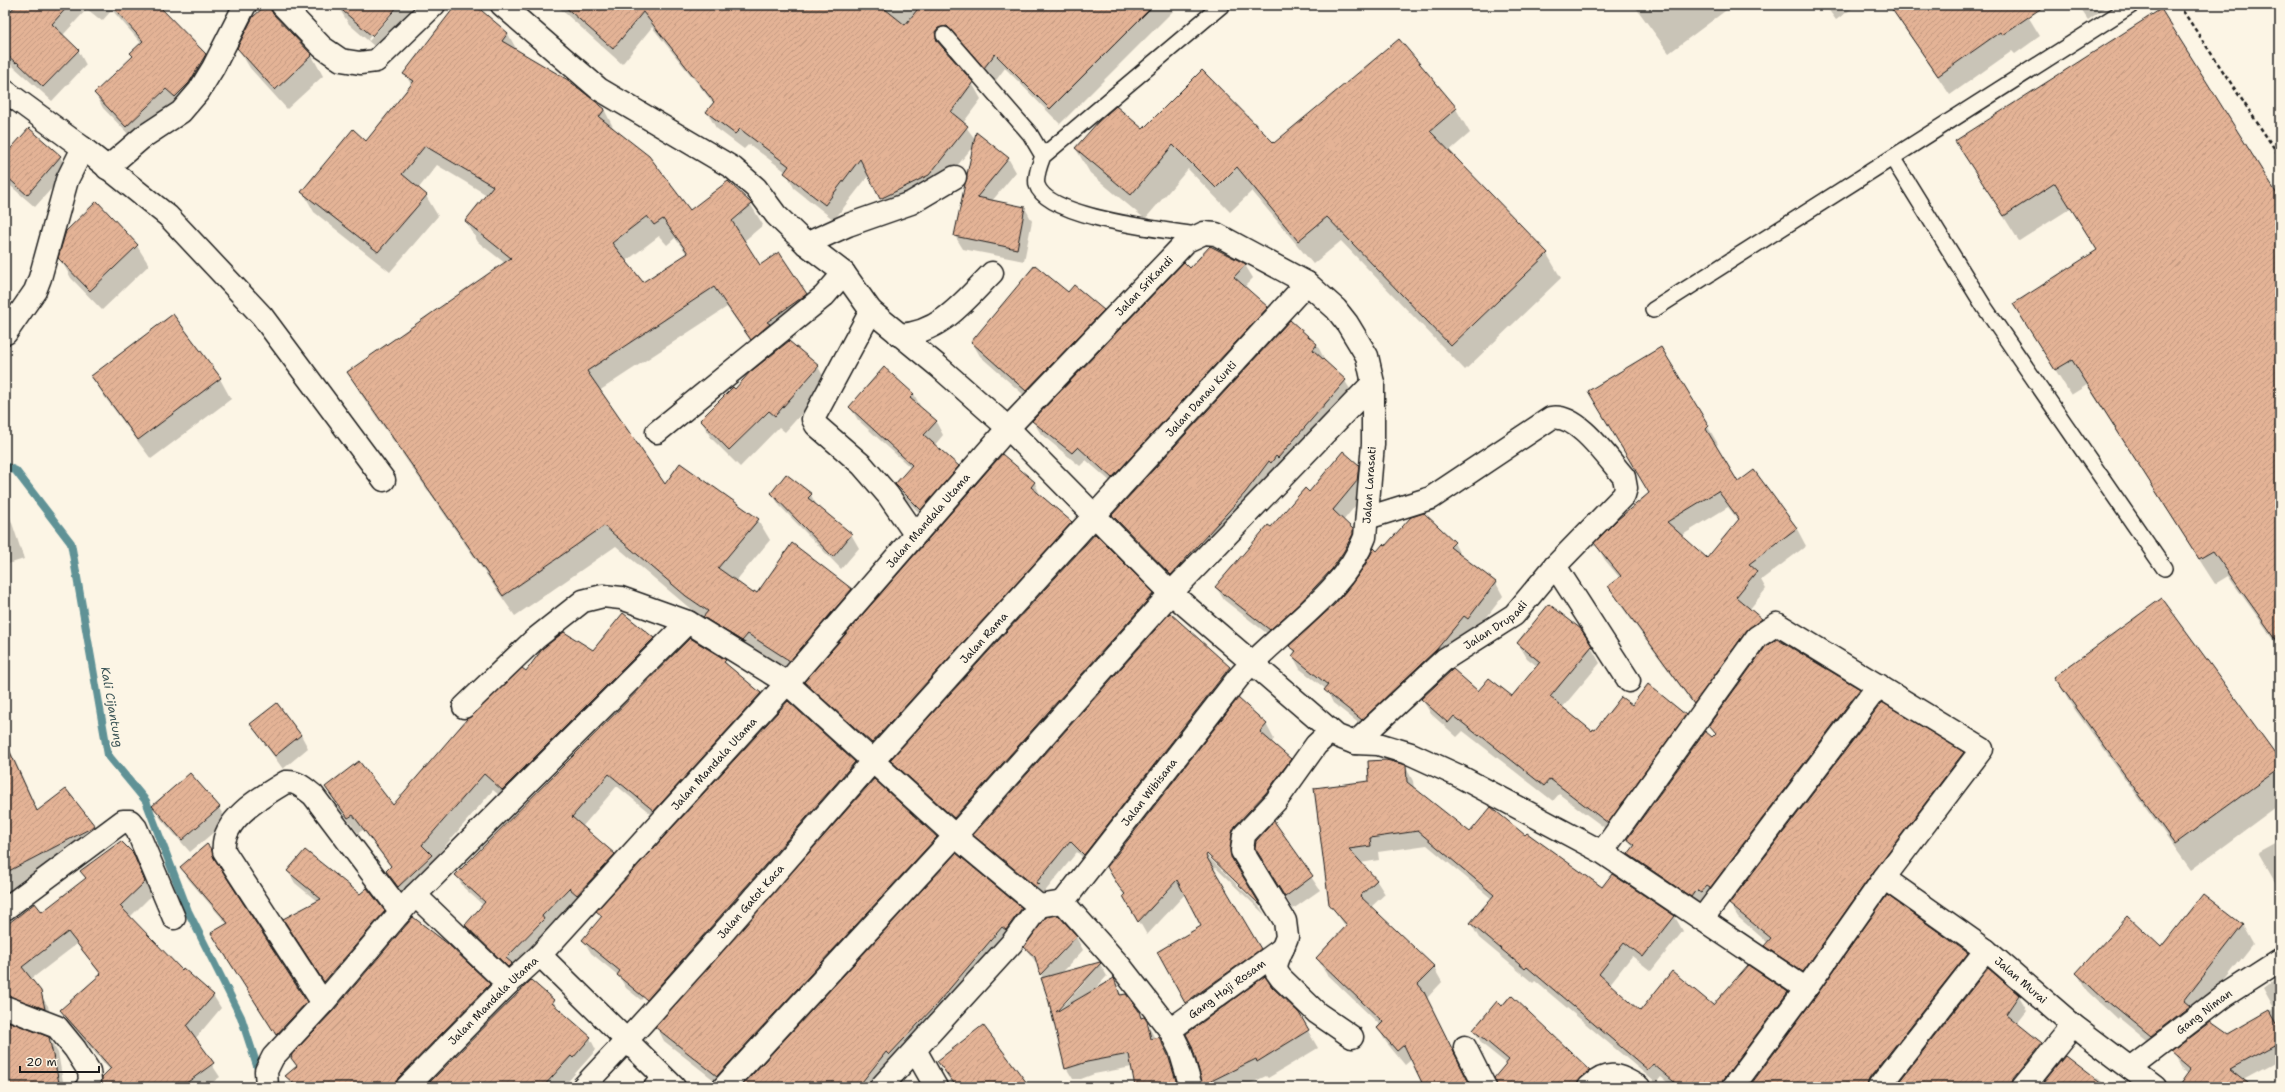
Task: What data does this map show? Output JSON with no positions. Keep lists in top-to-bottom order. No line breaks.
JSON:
{"streets":{"street":["Jalan SriKandi","Jalan Danau Kunti","Jalan Larasati","Jalan Mandala Utama","Jalan Drupadi","Jalan Rama","Jalan Wibisana","Jalan Gatot Kaca","Jalan Murai","Gang Haji Rosam","Gang Niman"]},"crossings":[["Jalan SriKandi","Jalan Mandala Utama"],["Jalan Danau Kunti","Jalan Larasati"],["Jalan Danau Kunti","Jalan Rama"],["Jalan Larasati","Jalan Drupadi"],["Jalan Larasati","Jalan Wibisana"],["Jalan Rama","Jalan Gatot Kaca"],["Jalan Murai","Gang Niman"]],"water":["Kali Cijantung"],"scale_bar":"20 m"}
